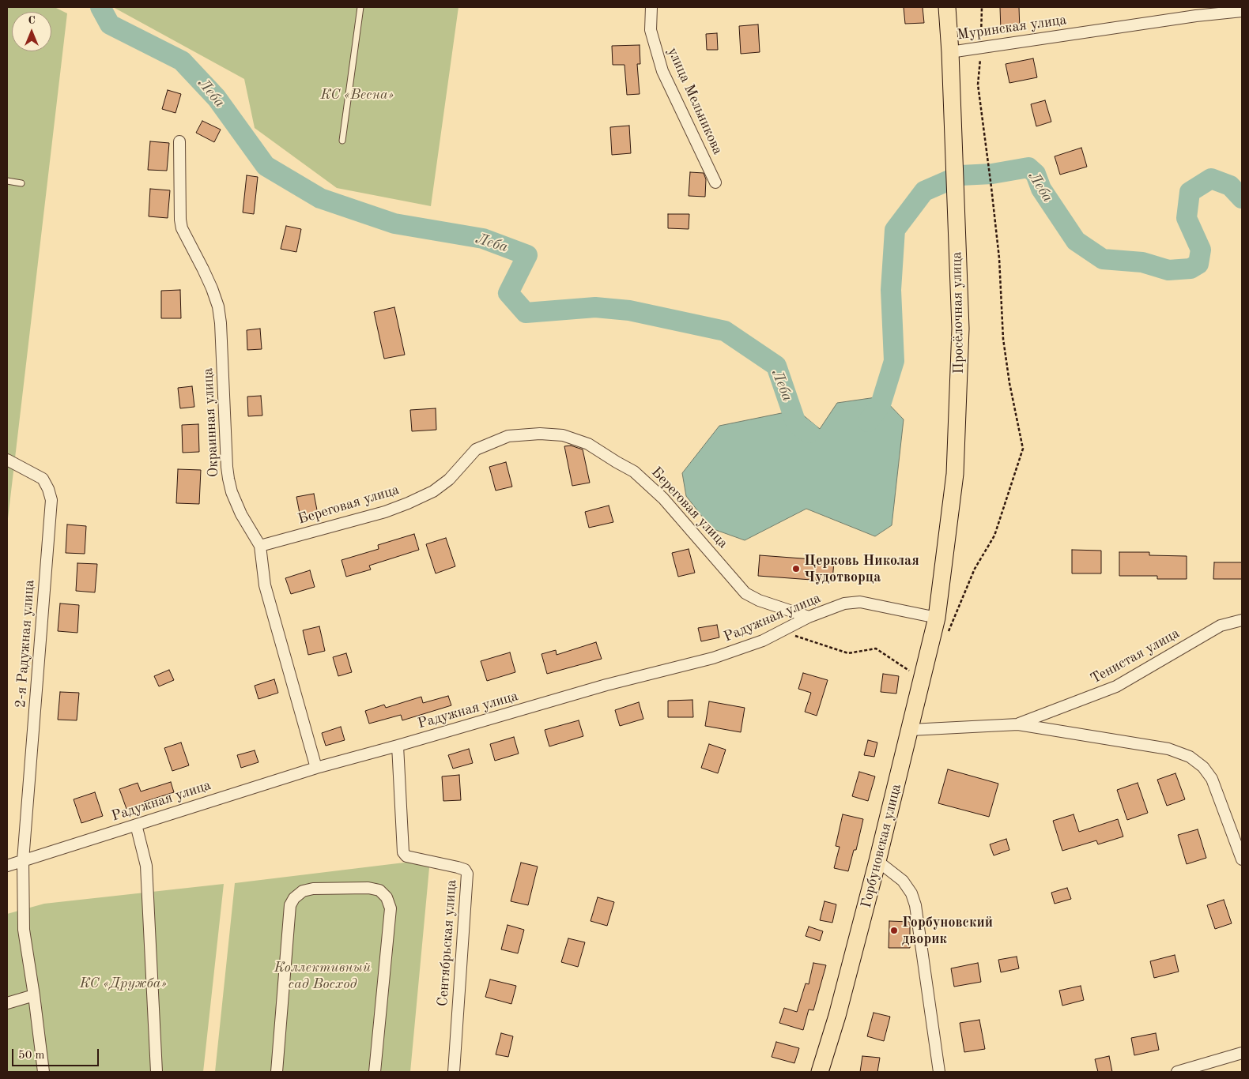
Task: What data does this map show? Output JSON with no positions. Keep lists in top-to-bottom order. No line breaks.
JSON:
{"streets":{"main road":["Просёлочная улица","Горбуновская улица"],"street":["Муринская улица","улица Мельникова","Окраинная улица","Береговая улица","Радужная улица","2-я Радужная улица","Тенистая улица","Сентябрьская улица"]},"crossings":[["Муринская улица","Просёлочная улица"],["Просёлочная улица","Радужная улица"],["Просёлочная улица","Горбуновская улица"],["Окраинная улица","Береговая улица"],["Окраинная улица","Радужная улица"],["Береговая улица","Радужная улица"],["Радужная улица","2-я Радужная улица"],["Радужная улица","Горбуновская улица"],["Радужная улица","Сентябрьская улица"]],"water":["Леба"],"parks":["КС «Весна»","Коллективный сад Восход","КС «Дружба»"],"places":["Церковь Николая Чудотворца","Горбуновский дворик"],"scale_bar":"50 m","north":"top"}
